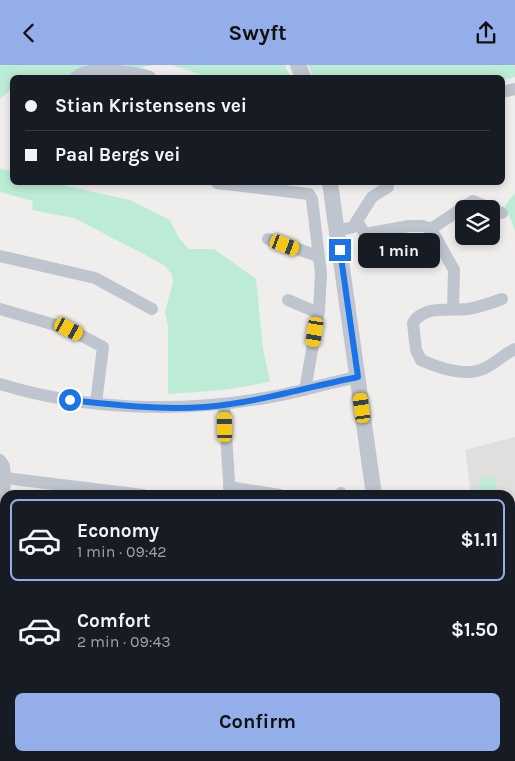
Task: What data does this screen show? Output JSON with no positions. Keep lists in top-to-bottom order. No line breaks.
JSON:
{"page":{"header":"Swyft","banner":["Stian Kristensens vei","Paal Bergs vei"],"bubble":"1 min","list":[{"name":"Economy","note":"1 min · 09:42","value":"$1.11"},{"name":"Comfort","note":"2 min · 09:43","value":"$1.50"}],"buttons":"Confirm"}}
